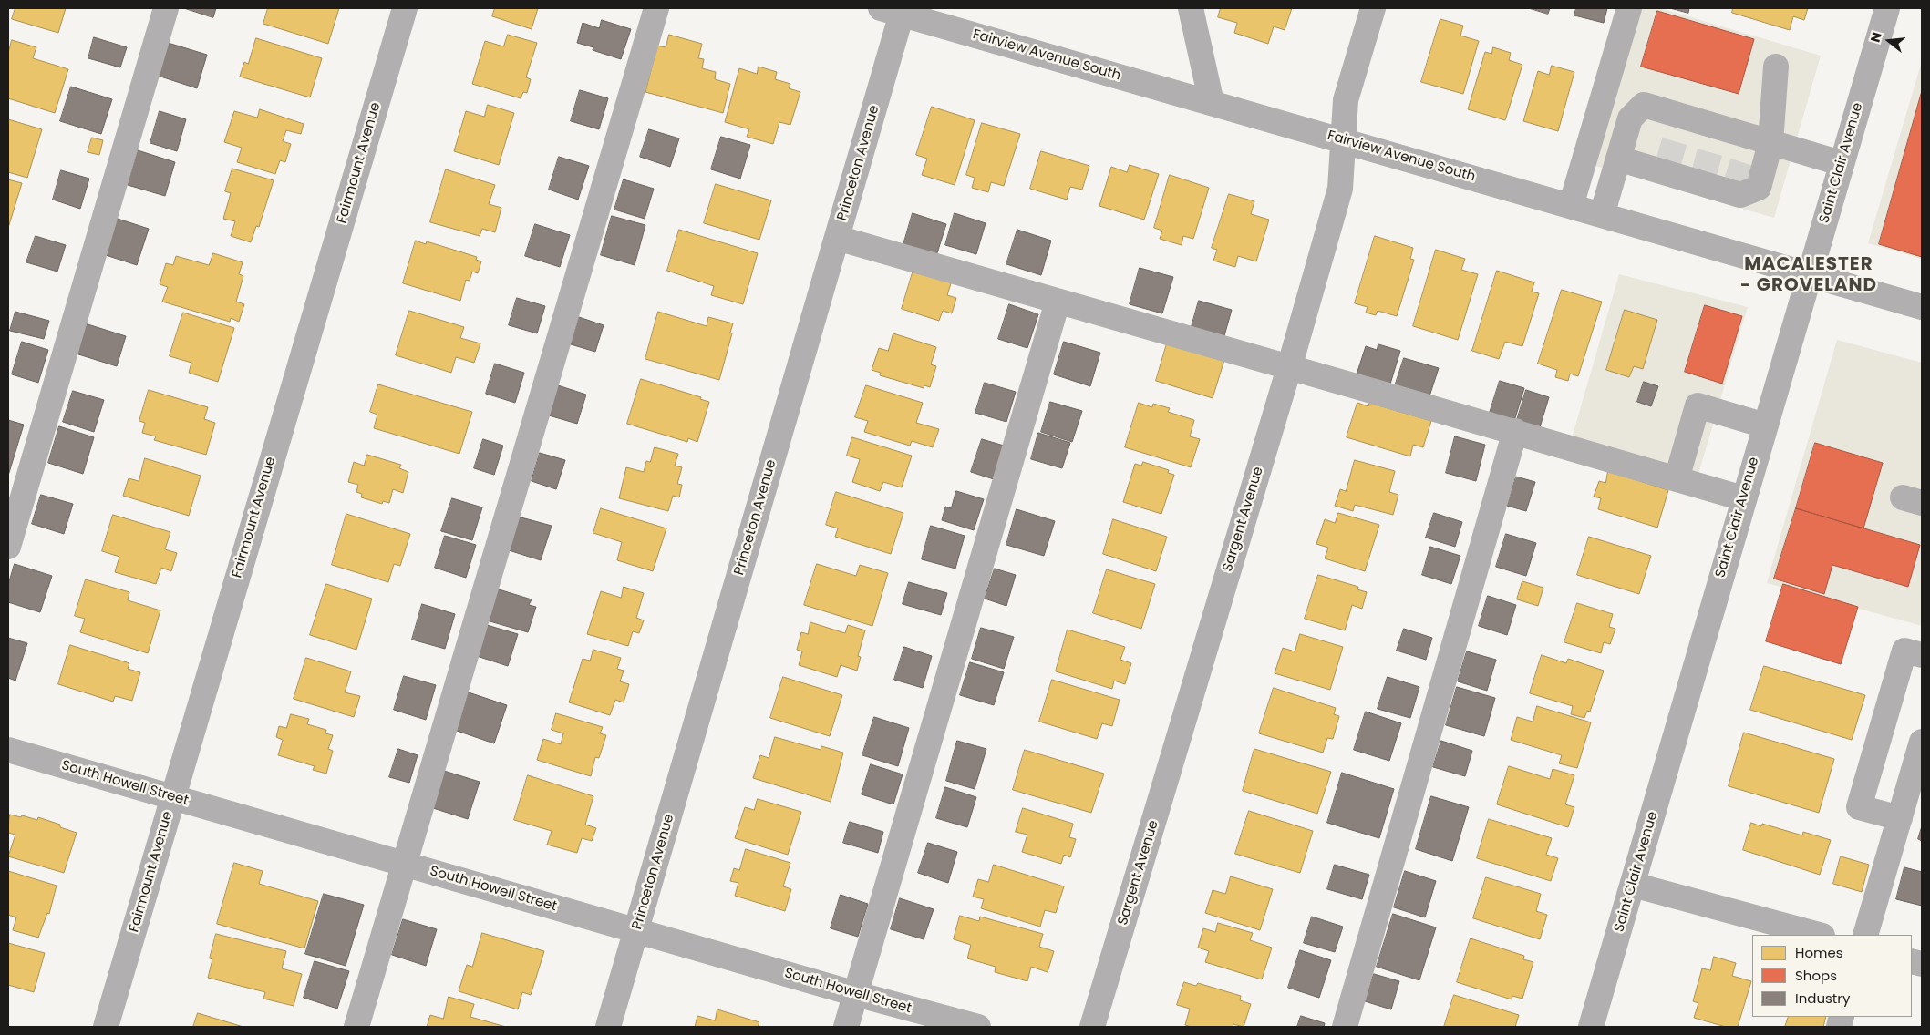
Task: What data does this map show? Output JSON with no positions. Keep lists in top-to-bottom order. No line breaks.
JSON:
{"streets":{"street":["Fairview Avenue South","Fairmount Avenue","Princeton Avenue","Saint Clair Avenue","Sargent Avenue","South Howell Street"]},"crossings":[["Fairview Avenue South","Princeton Avenue"],["Fairview Avenue South","Saint Clair Avenue"],["Fairview Avenue South","Sargent Avenue"],["Fairmount Avenue","South Howell Street"],["Princeton Avenue","South Howell Street"]],"districts":["MACALESTER - GROVELAND"],"legend":["Homes","Shops","Industry"],"north":"left"}
